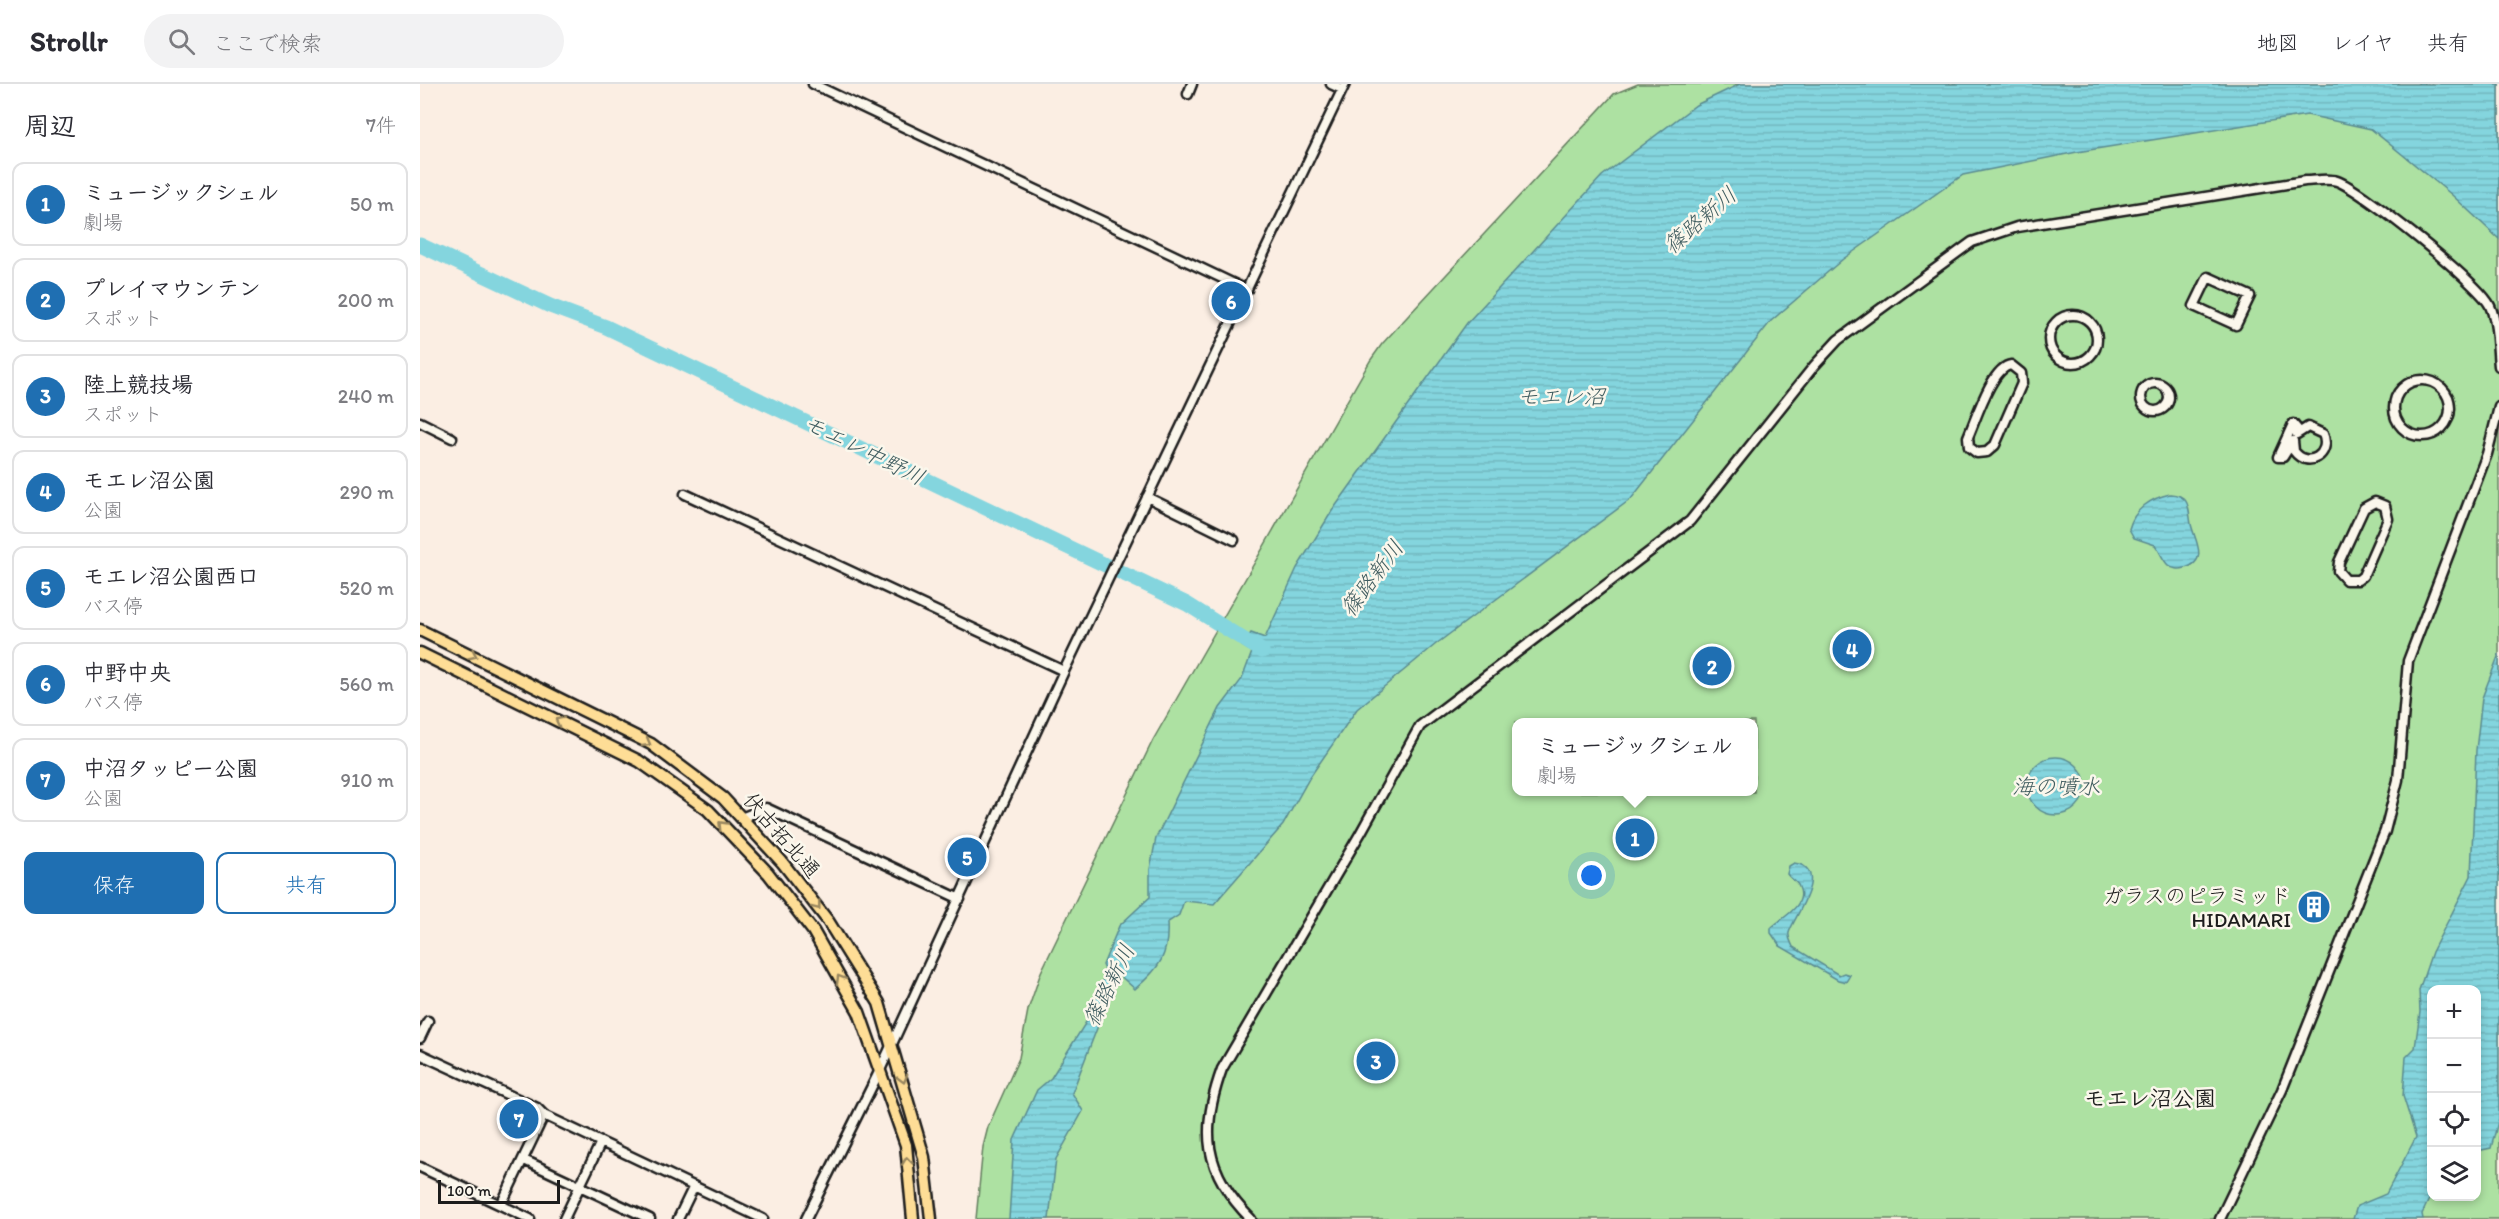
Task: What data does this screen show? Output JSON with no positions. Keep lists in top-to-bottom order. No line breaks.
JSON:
{"streets":{"main road":["伏古拓北通"]},"districts":["モエレ沼公園"],"water":["篠路新川","モエレ沼","モエレ中野川","海の噴水"],"places":{"building":["ガラスのピラミッド HIDAMARI"]},"scale_bar":"100 m","page":{"header":"Strollr","search":"ここで検索","nav":["地図","レイヤ","共有"],"heading":["周辺","7件"],"list":[{"mark":"1","name":"ミュージックシェル","note":"劇場","value":"50 m"},{"mark":"2","name":"プレイマウンテン","note":"スポット","value":"200 m"},{"mark":"3","name":"陸上競技場","note":"スポット","value":"240 m"},{"mark":"4","name":"モエレ沼公園","note":"公園","value":"290 m"},{"mark":"5","name":"モエレ沼公園西口","note":"バス停","value":"520 m"},{"mark":"6","name":"中野中央","note":"バス停","value":"560 m"},{"mark":"7","name":"中沼タッピー公園","note":"公園","value":"910 m"}],"pins":["6","4","2","1","5","3","7"],"popup":["ミュージックシェル","劇場"],"buttons":["保存","共有"],"map_buttons":["+","−"],"scale":"100 m"}}
